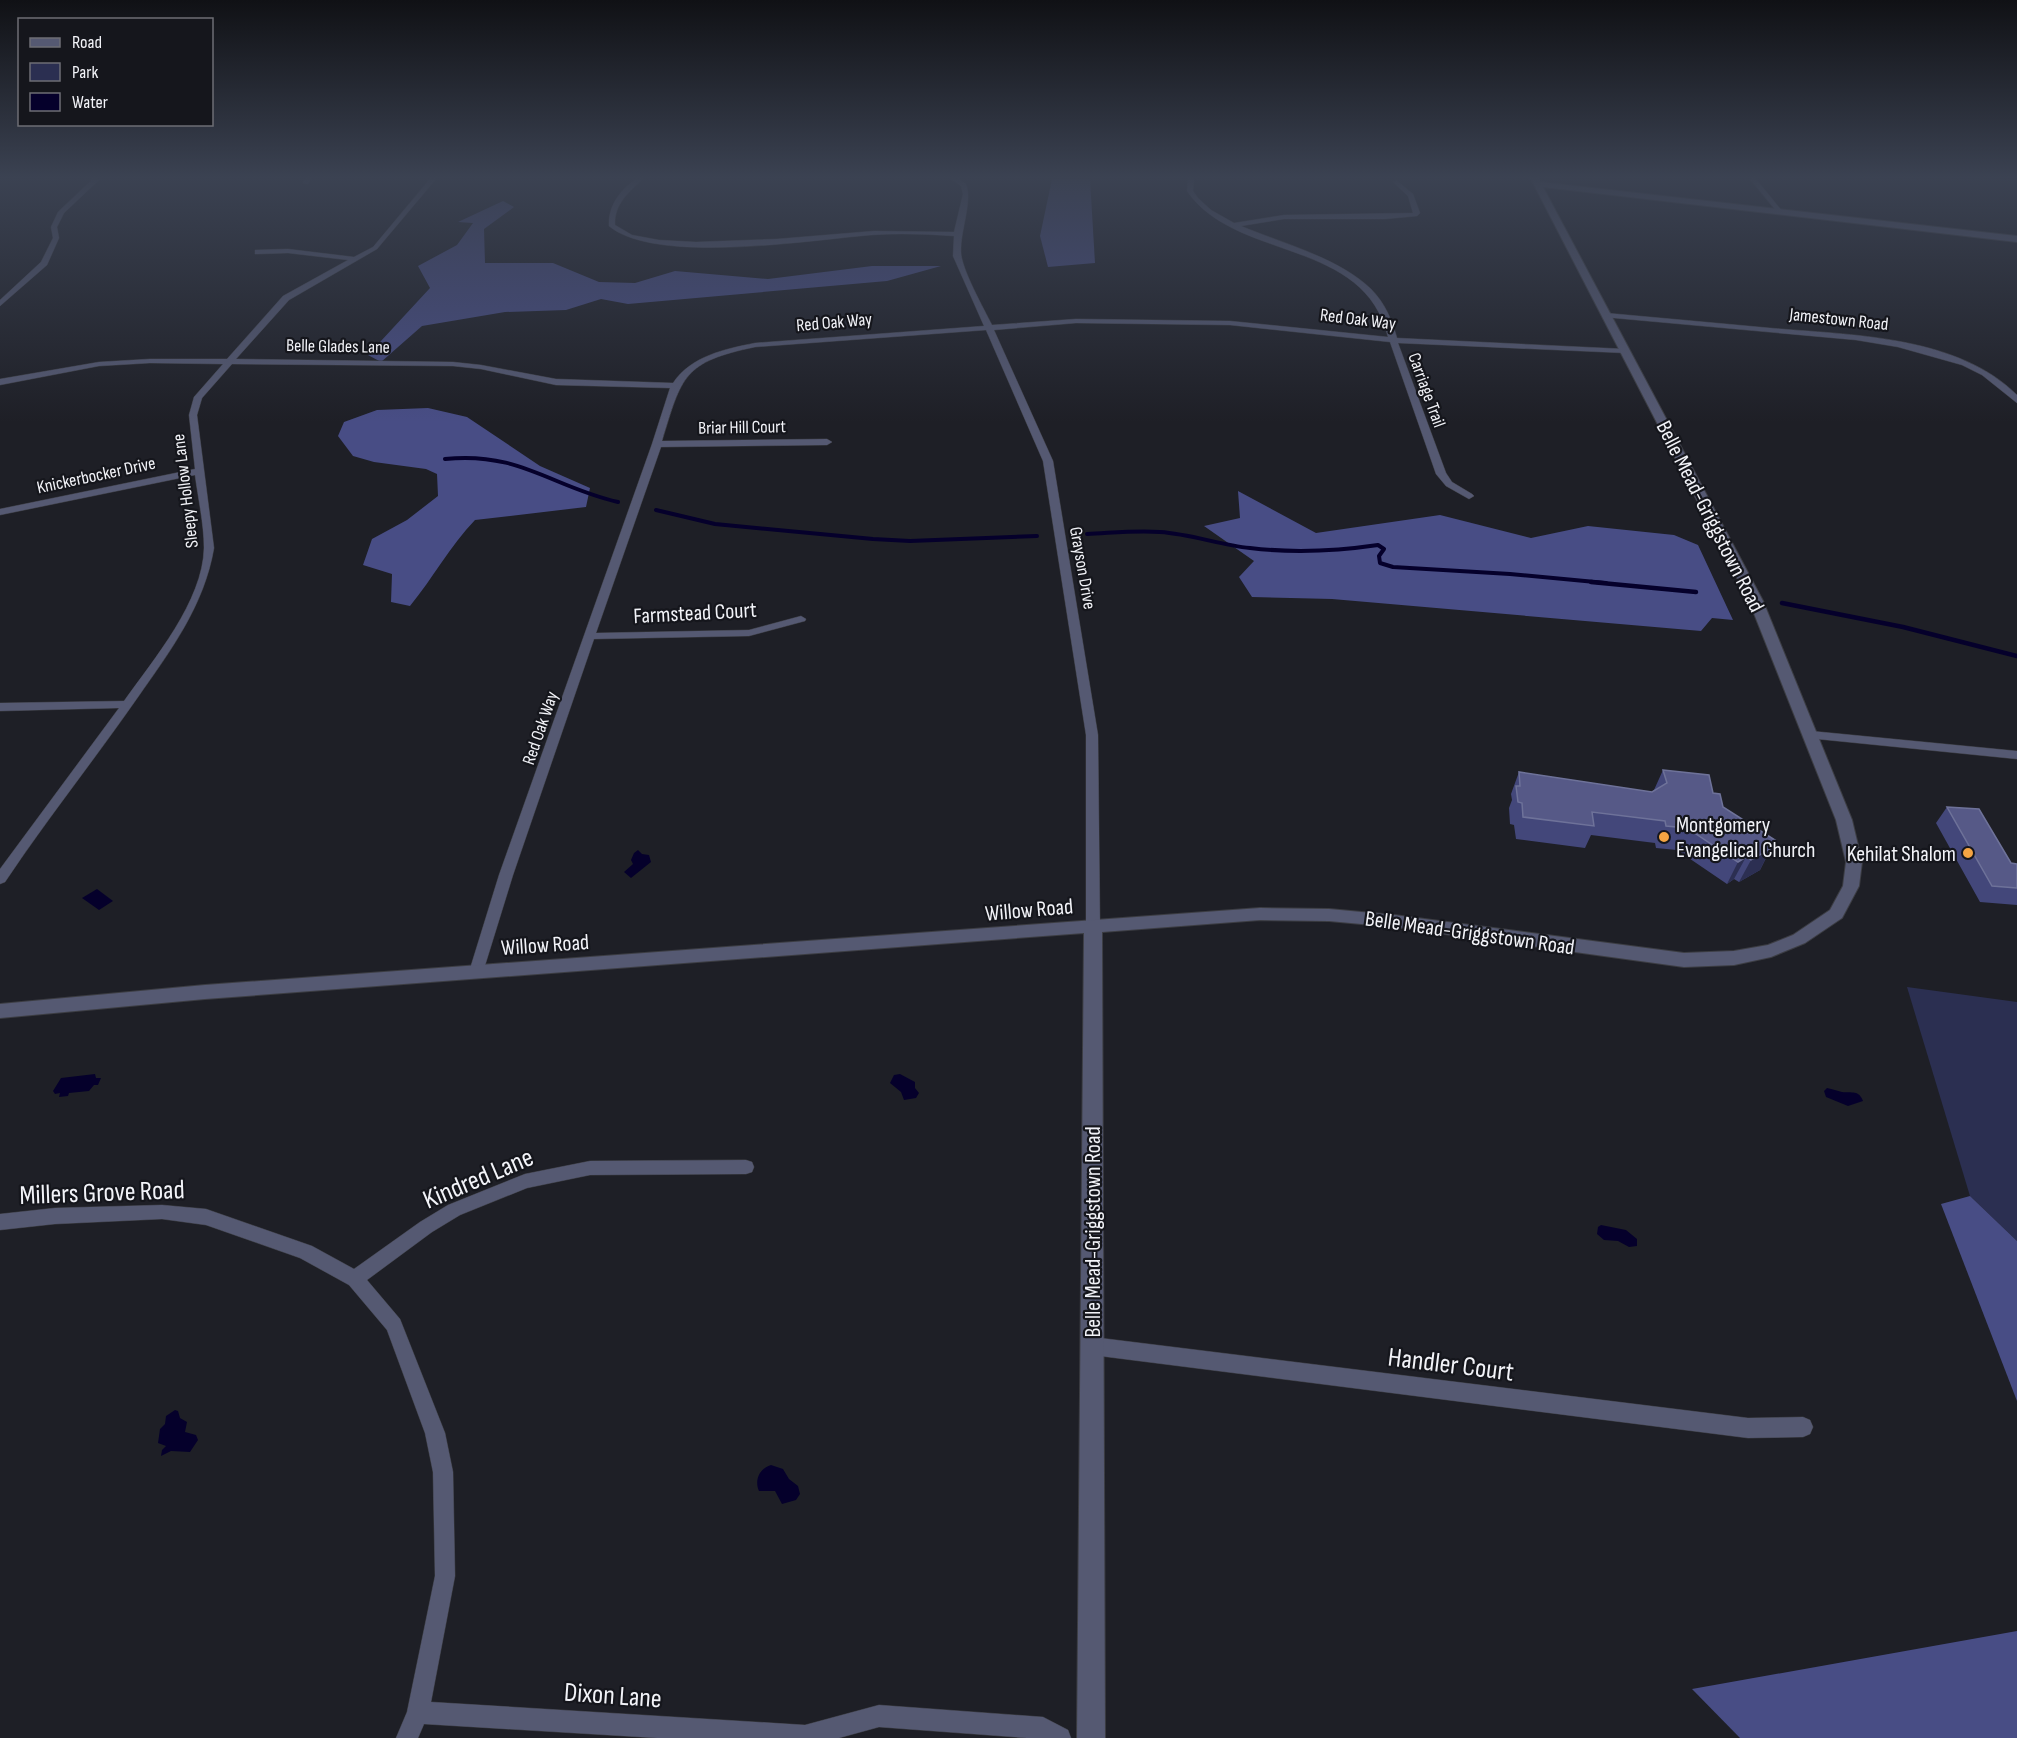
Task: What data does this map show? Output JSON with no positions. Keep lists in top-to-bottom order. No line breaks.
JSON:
{"streets":{"street":["Red Oak Way","Jamestown Road","Belle Glades Lane","Carriage Trail","Briar Hill Court","Knickerbocker Drive","Sleepy Hollow Lane","Belle Mead-Griggstown Road","Grayson Drive","Farmstead Court","Willow Road","Kindred Lane","Millers Grove Road","Handler Court","Dixon Lane"]},"crossings":[["Red Oak Way","Belle Glades Lane"],["Red Oak Way","Carriage Trail"],["Red Oak Way","Briar Hill Court"],["Red Oak Way","Belle Mead-Griggstown Road"],["Red Oak Way","Grayson Drive"],["Red Oak Way","Farmstead Court"],["Red Oak Way","Willow Road"],["Jamestown Road","Belle Mead-Griggstown Road"],["Belle Glades Lane","Sleepy Hollow Lane"],["Knickerbocker Drive","Sleepy Hollow Lane"],["Belle Mead-Griggstown Road","Grayson Drive"],["Belle Mead-Griggstown Road","Willow Road"],["Belle Mead-Griggstown Road","Handler Court"],["Grayson Drive","Willow Road"],["Kindred Lane","Millers Grove Road"],["Millers Grove Road","Dixon Lane"]],"places":["Montgomery Evangelical Church","Kehilat Shalom"],"legend":["Road","Park","Water"]}
